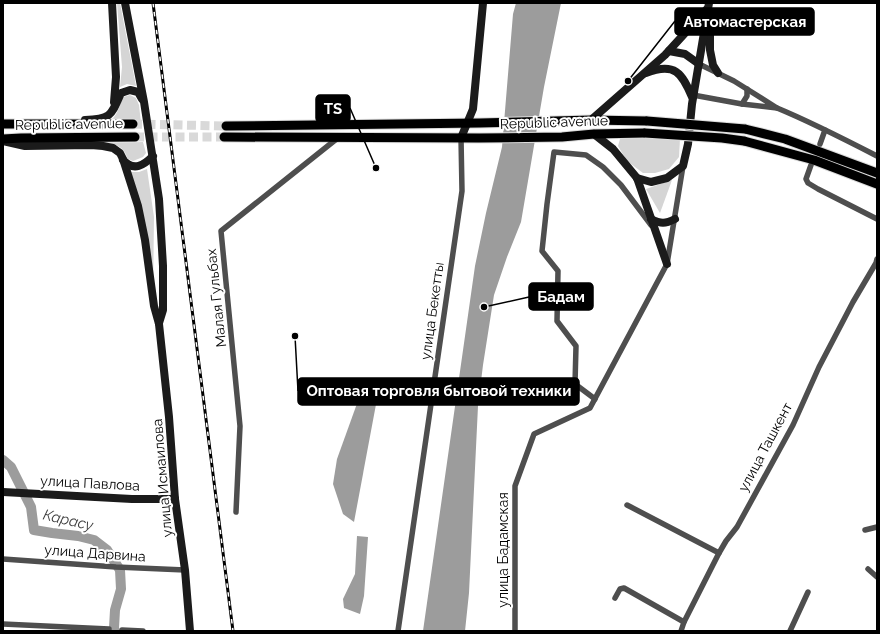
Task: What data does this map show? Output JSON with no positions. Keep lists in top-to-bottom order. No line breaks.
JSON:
{"streets":{"main road":["Republic avenue","улица Исмаилова","улица Павлова"],"street":["Малая Гульбах","улица Бекетты","улица Ташкент","улица Бадамская","улица Дарвина"]},"crossings":[["Republic avenue","Малая Гульбах"],["Republic avenue","улица Бекетты"],["улица Исмаилова","улица Павлова"],["улица Исмаилова","улица Дарвина"]],"water":["Карасу"],"places":["Автомастерская","TS","Бадам","Оптовая торговля бытовой техники"]}
